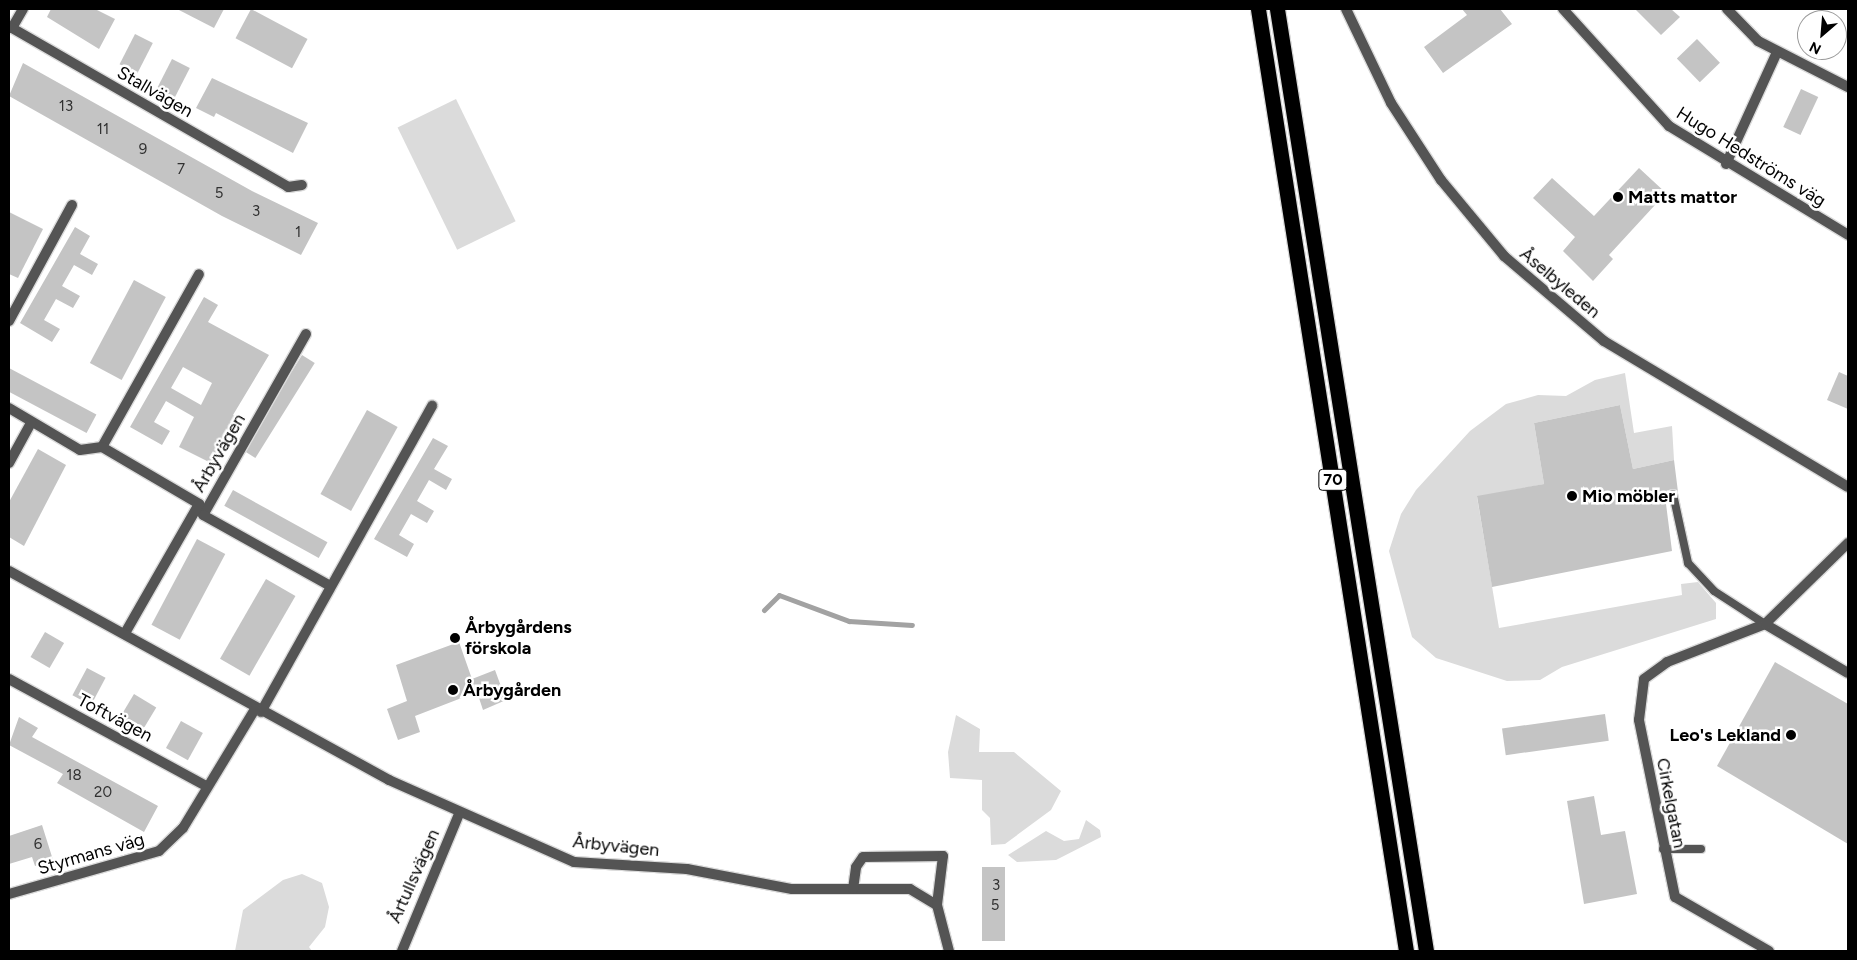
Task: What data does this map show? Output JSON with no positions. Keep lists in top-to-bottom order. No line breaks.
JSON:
{"streets":{"highway":["70"],"street":["Stallvägen","Hugo Hedströms väg","Åselbyleden","Årbyvägen","Toftvägen","Cirkelgatan","Styrmans väg","Årtullsvägen"]},"crossings":[["Årbyvägen","Styrmans väg"],["Årbyvägen","Årtullsvägen"],["Toftvägen","Styrmans väg"]],"places":["Matts mattor","Mio möbler","Årbygårdens förskola","Årbygården","Leo's Lekland"],"house_numbers":["13","11","9","7","5","3","1","18","20","6","3","5"],"north":"bottom left"}
